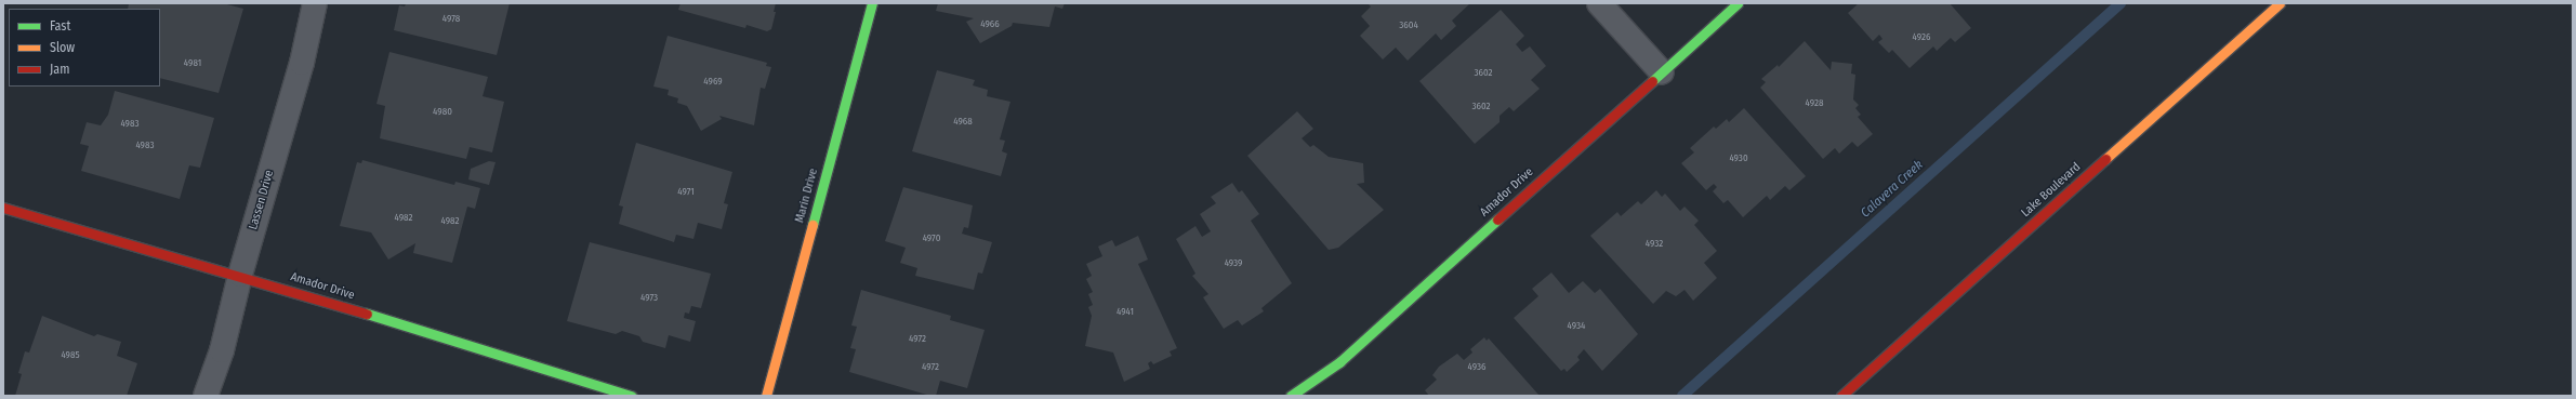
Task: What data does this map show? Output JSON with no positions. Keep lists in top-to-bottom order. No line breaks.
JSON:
{"streets":{"street":["Lake Boulevard","Amador Drive","Marin Drive","Lassen Drive"]},"crossings":[["Amador Drive","Lassen Drive"]],"water":["Calavera Creek"],"house_numbers":["4978","4966","3604","4926","4981","3602","4969","4928","3602","4980","4968","4983","4983","4930","4971","4982","4982","4970","4932","4939","4973","4941","4934","4972","4985","4972","4936"],"legend":["Fast","Slow","Jam"]}
